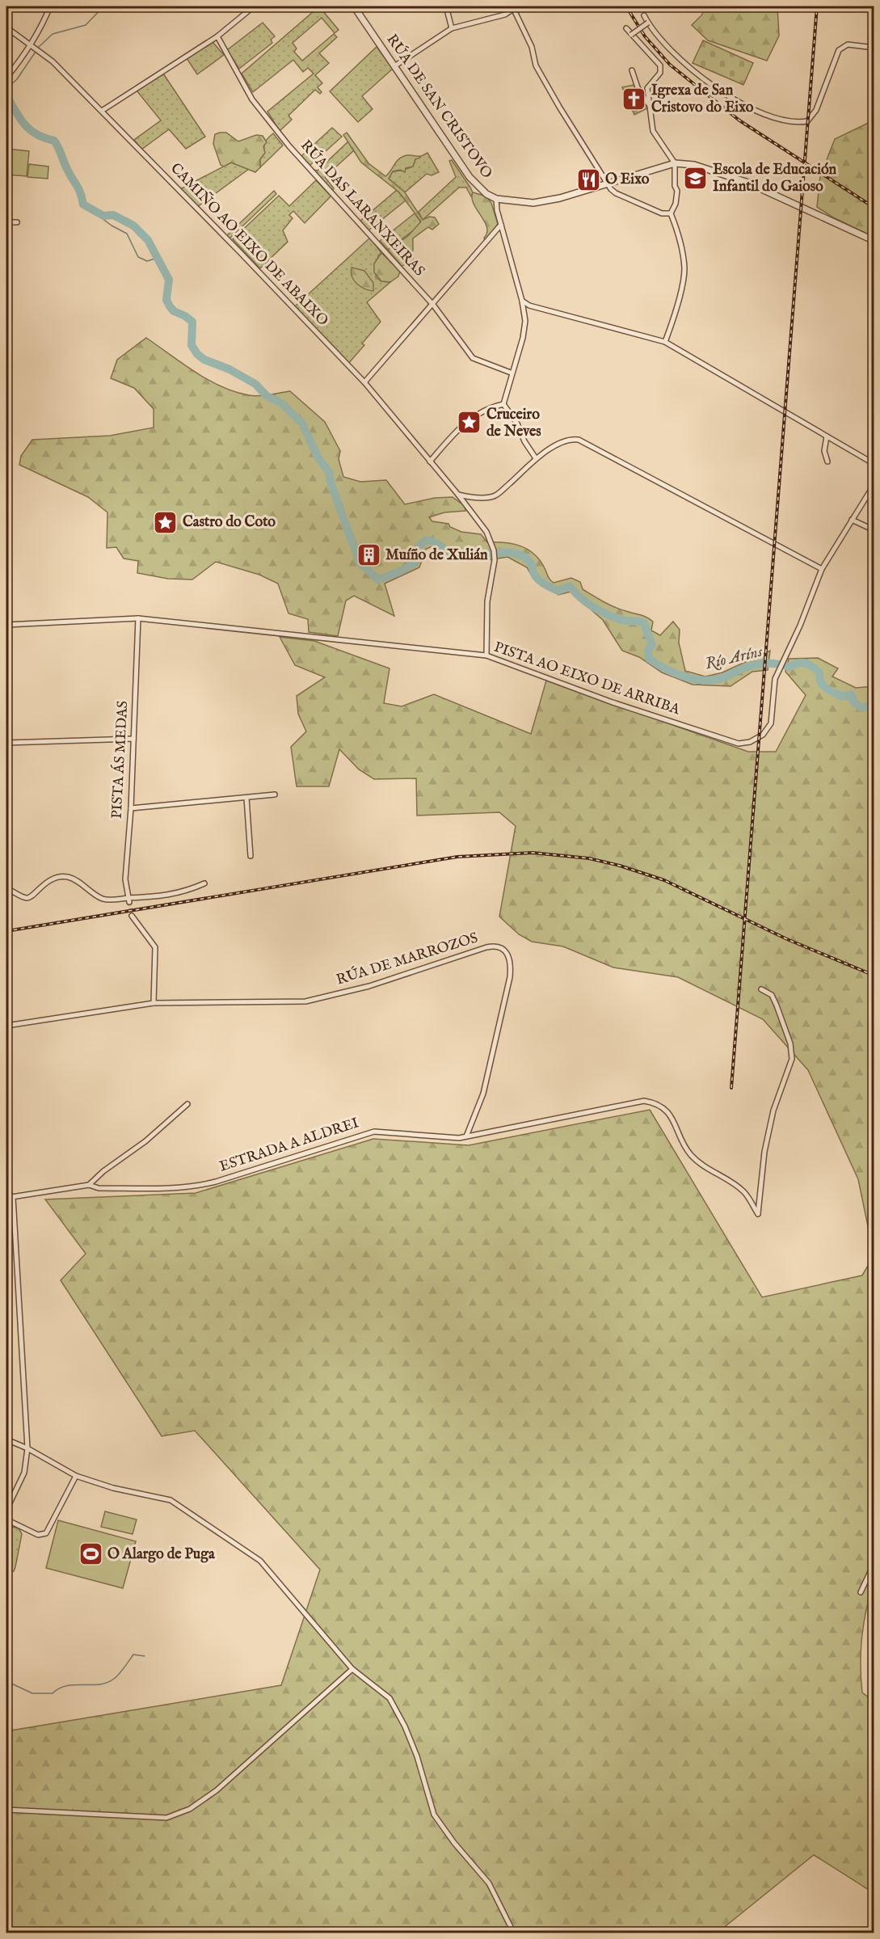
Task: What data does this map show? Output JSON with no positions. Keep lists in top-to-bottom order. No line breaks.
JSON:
{"streets":{"street":["RÚA DE SAN CRISTOVO","RÚA DAS LARANXEIRAS","CAMIÑO AO EIXO DE ABAIXO","PISTA AO EIXO DE ARRIBA","PISTA ÁS MEDAS","RÚA DE MARROZOS","ESTRADA A ALDREI"]},"crossings":[["CAMIÑO AO EIXO DE ABAIXO","PISTA AO EIXO DE ARRIBA"],["PISTA AO EIXO DE ARRIBA","PISTA ÁS MEDAS"],["RÚA DE MARROZOS","ESTRADA A ALDREI"]],"water":["Río Aríns"],"places":{"church":["Igrexa de San Cristovo do Eixo"],"school or university":["Escola de Educación Infantil do Gaioso"],"restaurant":["O Eixo"],"place":["Cruceiro de Neves","Castro do Coto"],"building":["Muíño de Xulián"],"sports":["O Alargo de Puga"]}}
